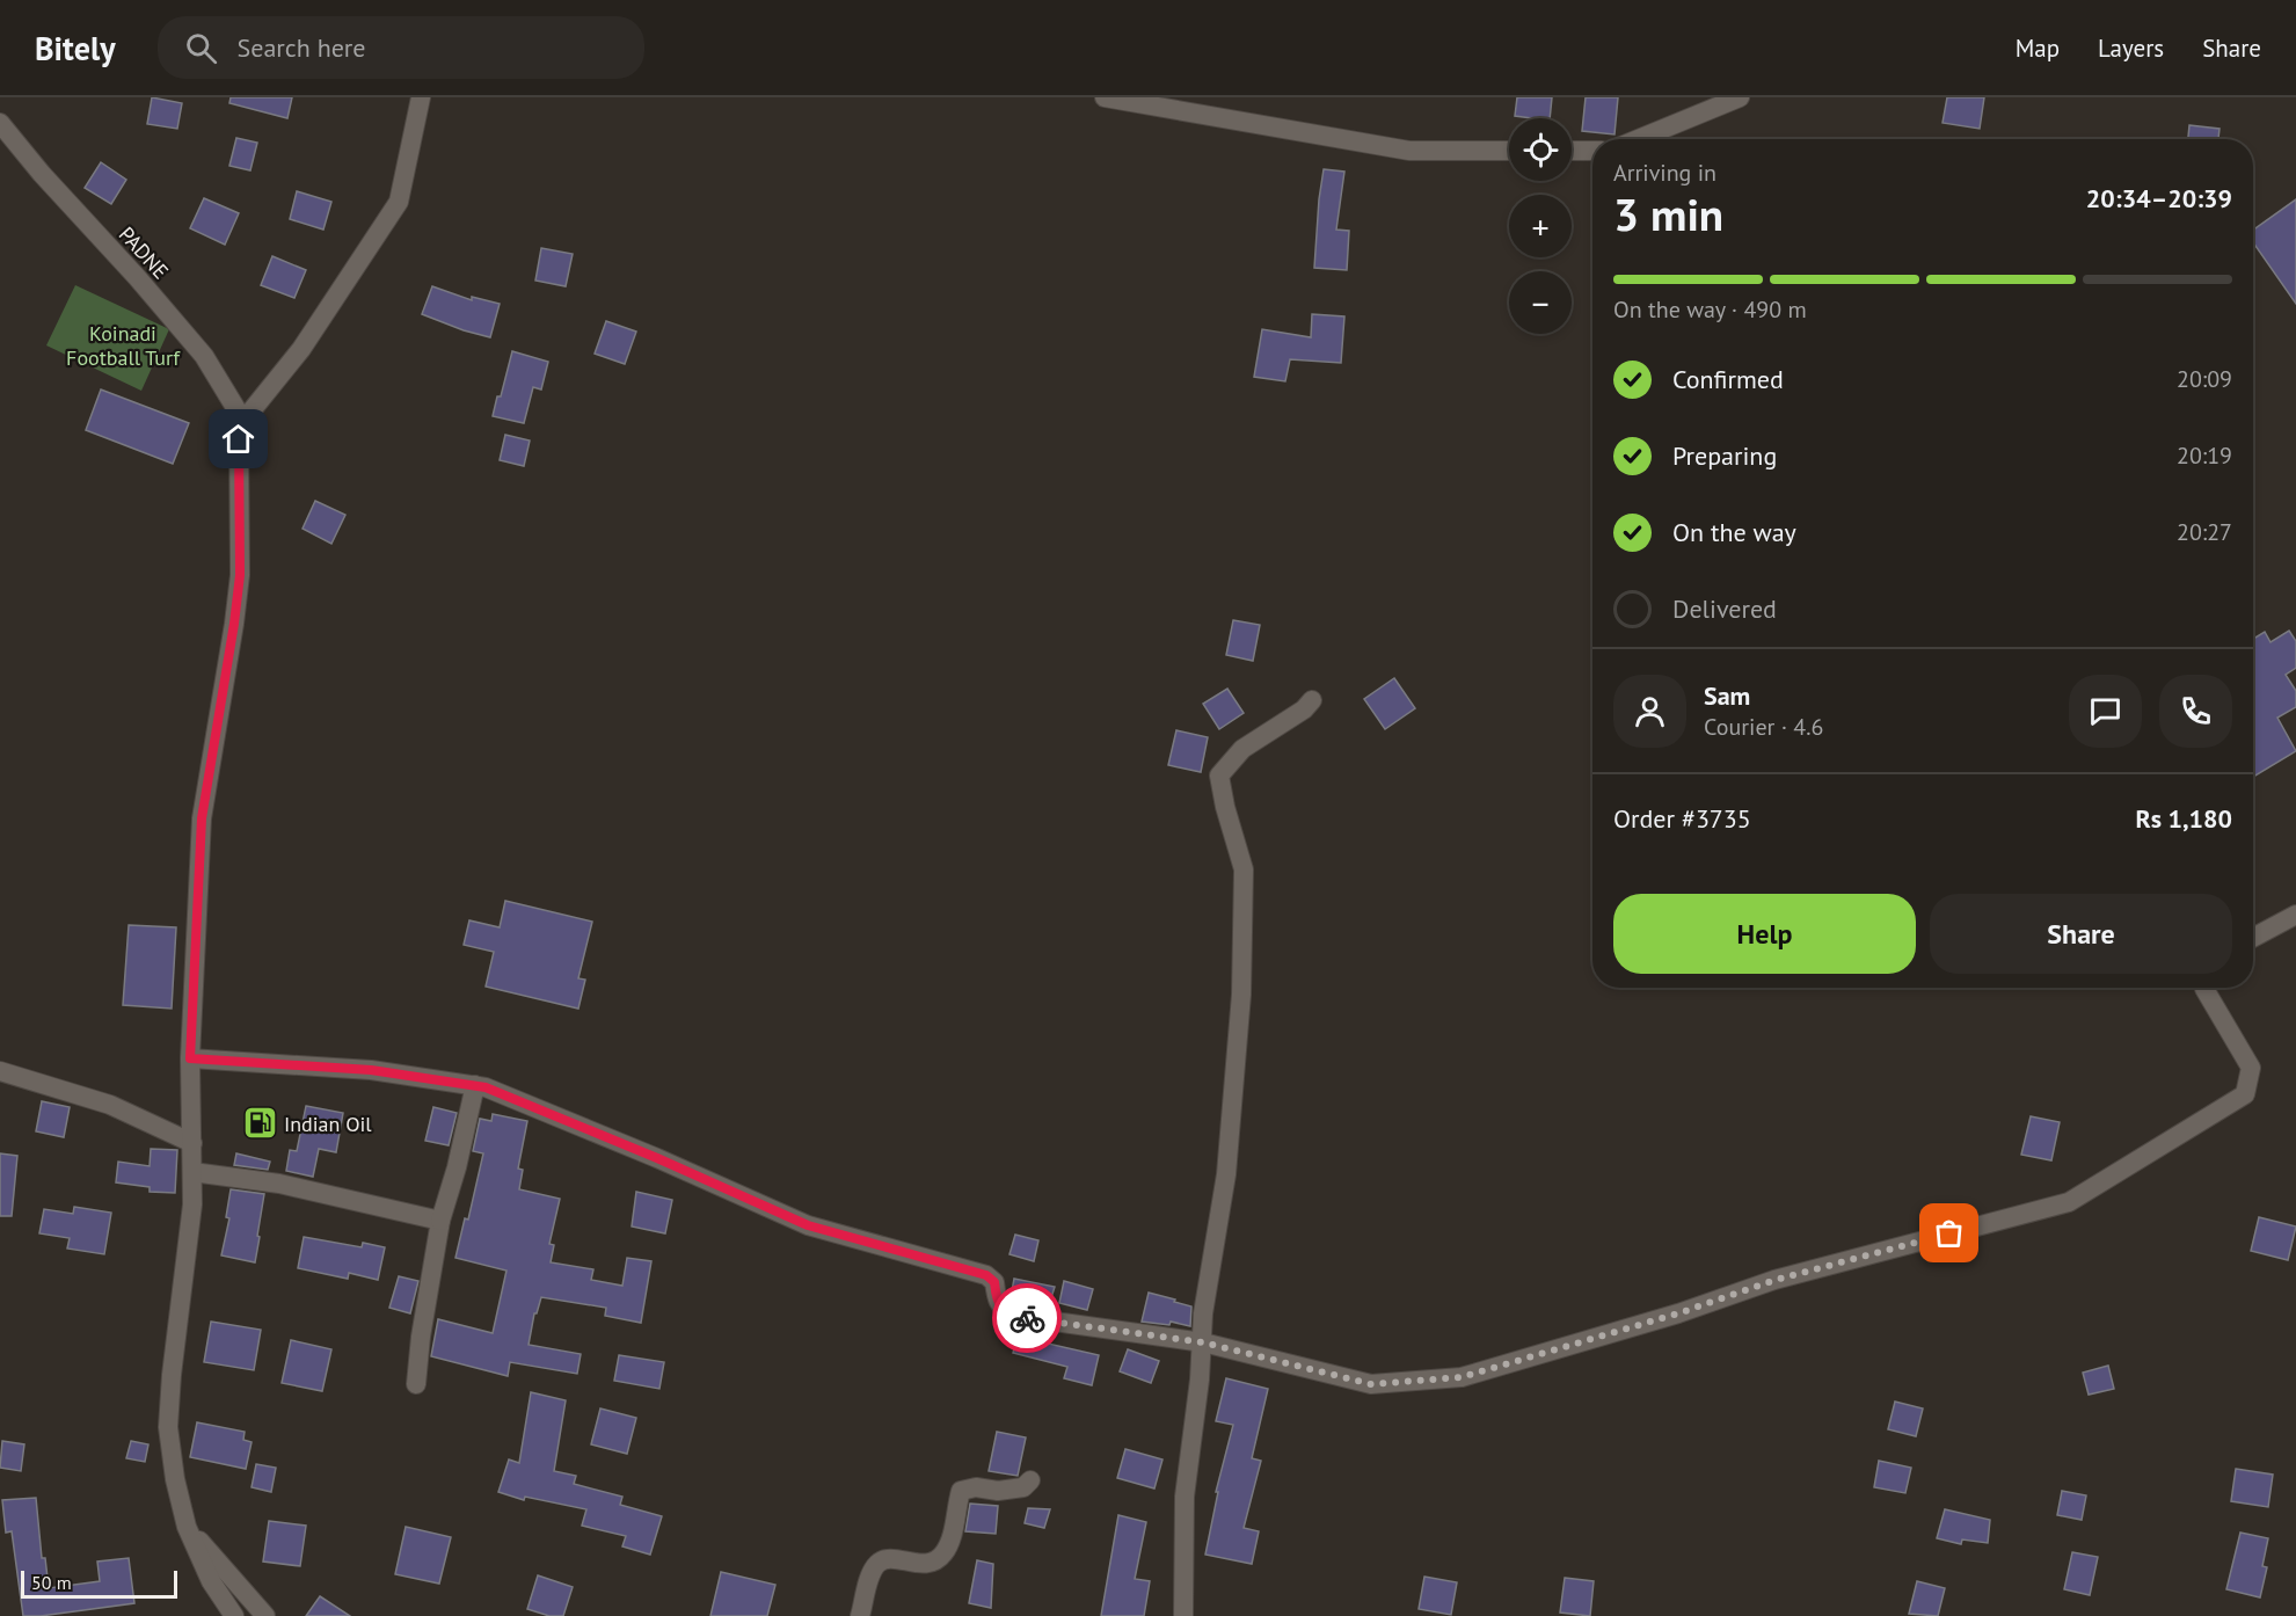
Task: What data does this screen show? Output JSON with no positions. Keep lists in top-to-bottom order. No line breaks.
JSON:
{"streets":{"street":["PADNE"]},"parks":["Koinadi Football Turf"],"places":{"fuel station":["Indian Oil"]},"scale_bar":"50 m","page":{"header":"Bitely","search":"Search here","nav":["Map","Layers","Share"],"map_buttons":["+","−"],"heading":["3 min","Arriving in","20:34–20:39"],"panel":["Sam","Courier · 4.6","Order #3735","Rs 1,180"],"bar":"On the way · 490 m","list":[["Confirmed","20:09"],["Preparing","20:19"],["On the way","20:27"],"Delivered"],"buttons":["Help","Share"],"scale":"50 m"}}
